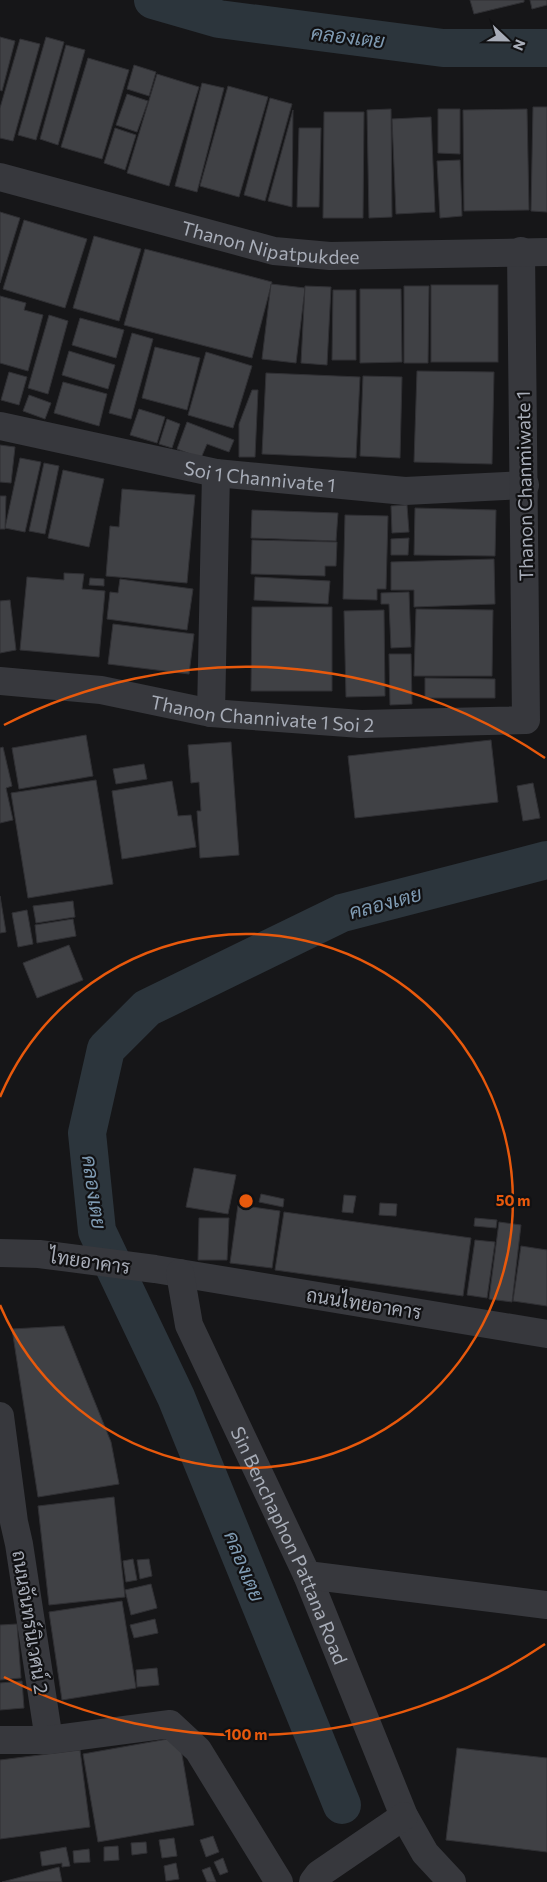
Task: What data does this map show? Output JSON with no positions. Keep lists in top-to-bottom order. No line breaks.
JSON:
{"streets":{"street":["Thanon Nipatpukdee","Soi 1 Channivate 1","Thanon Chanmiwate 1","Thanon Channivate 1 Soi 2","ไทยอาคาร","ถนนไทยอาคาร","Sin Benchaphon Pattana Road","ถนนจันทร์นิเวศน์ 2"]},"crossings":[["Thanon Nipatpukdee","Thanon Chanmiwate 1"],["Soi 1 Channivate 1","Thanon Chanmiwate 1"],["Thanon Chanmiwate 1","Thanon Channivate 1 Soi 2"],["ไทยอาคาร","ถนนไทยอาคาร"],["ไทยอาคาร","Sin Benchaphon Pattana Road"],["ถนนไทยอาคาร","Sin Benchaphon Pattana Road"]],"water":["คลองเตย"],"north":"right","rings":["50 m","100 m"]}
